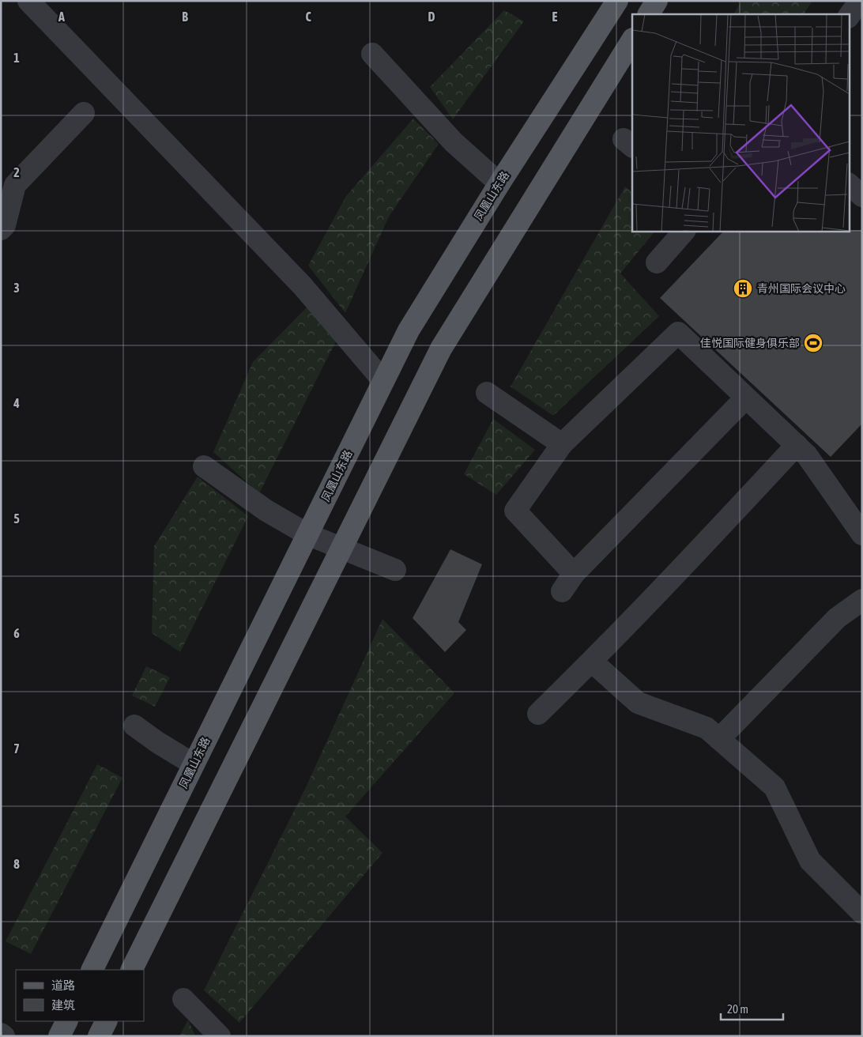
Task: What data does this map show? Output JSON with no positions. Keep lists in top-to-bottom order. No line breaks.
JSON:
{"streets":{"main road":["凤凰山东路"]},"places":{"building":["青州国际会议中心"],"sports":["佳悦国际健身俱乐部"]},"legend":["道路","建筑"],"scale_bar":"20 m","grid":{"columns":["A","B","C","D","E"],"rows":["1","2","3","4","5","6","7","8"]}}
